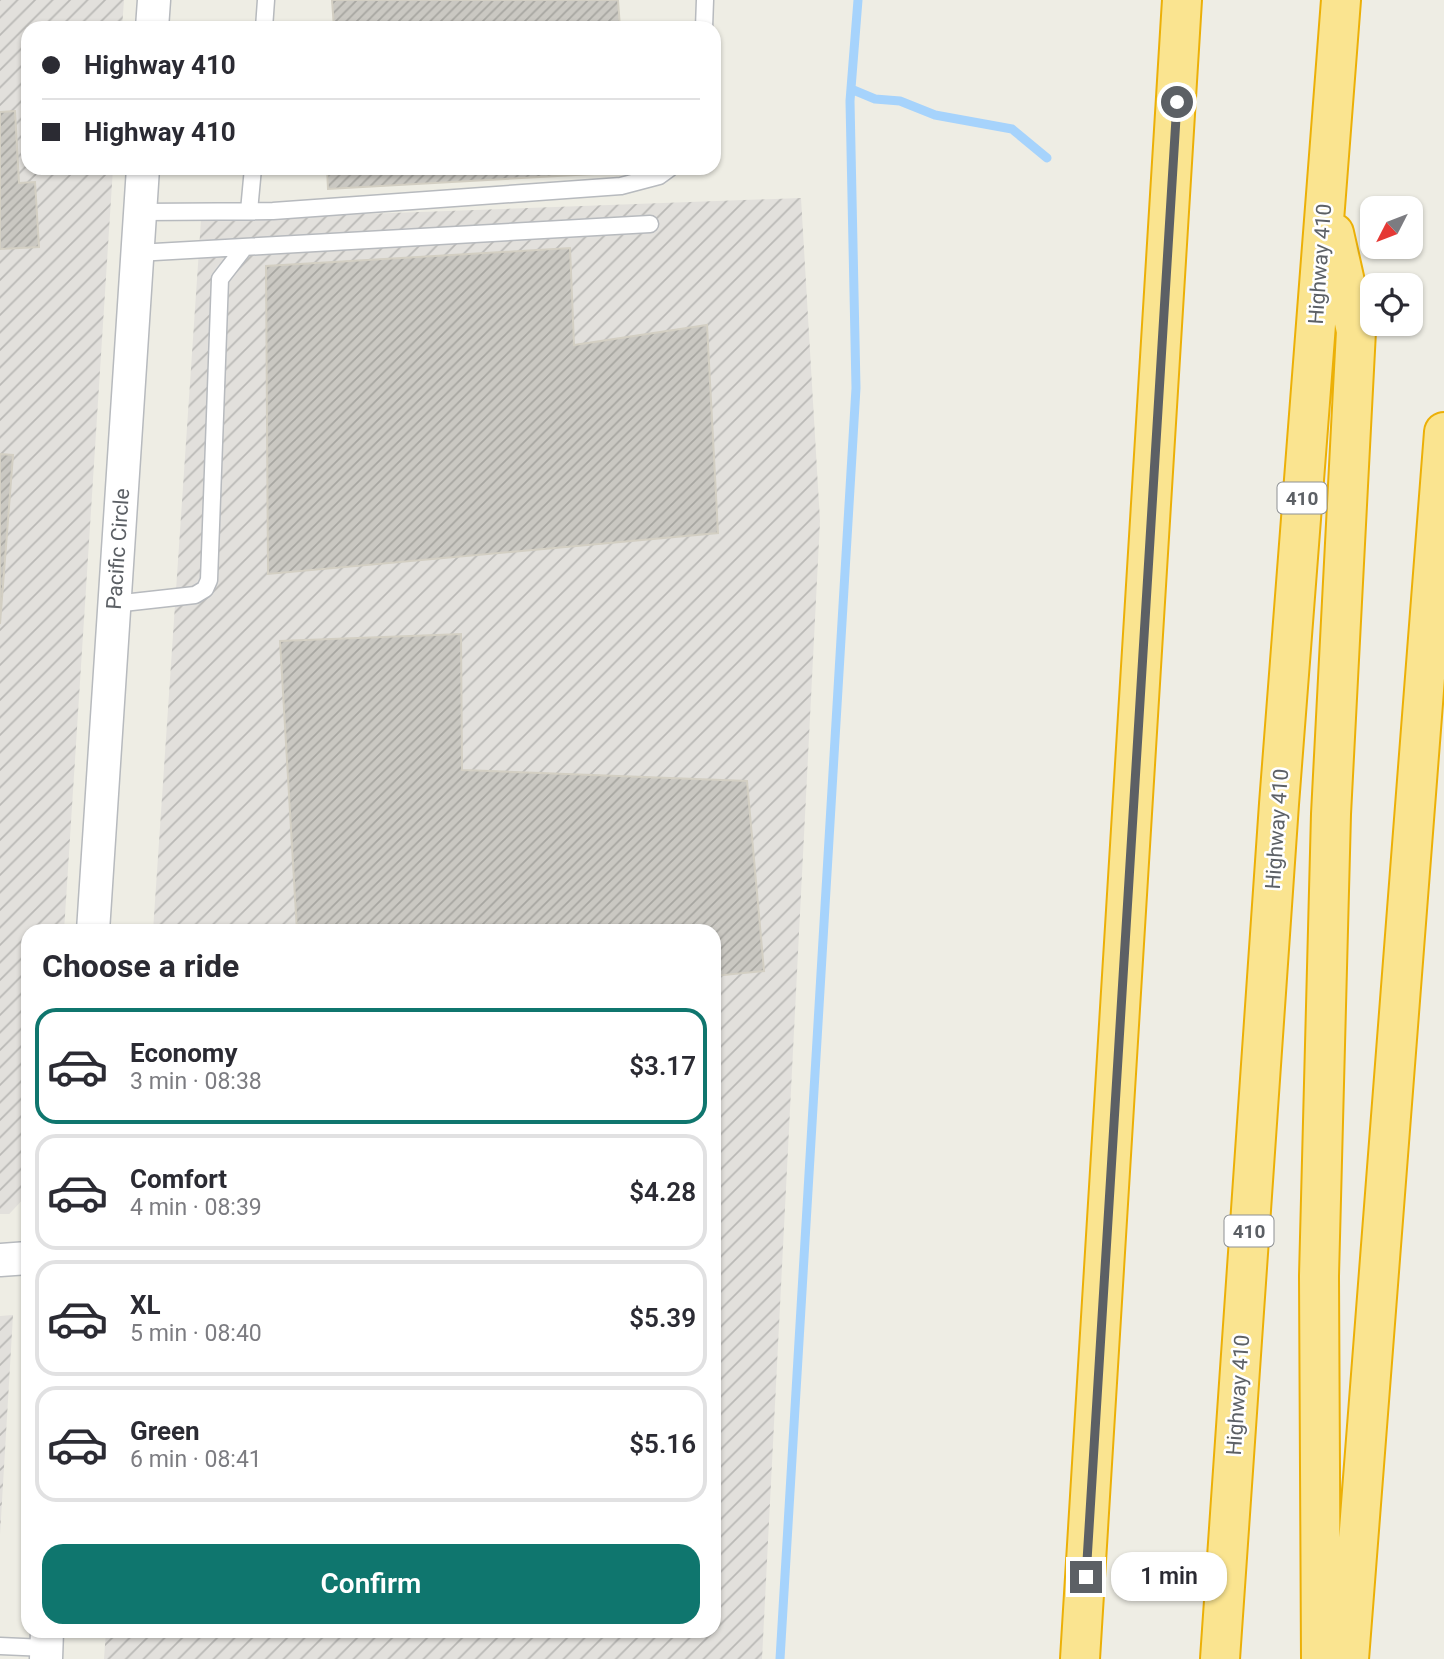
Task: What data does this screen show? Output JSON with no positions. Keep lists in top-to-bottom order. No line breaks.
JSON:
{"streets":{"highway":["Highway 410","410"],"street":["Pacific Circle"]},"north":"bottom left","page":{"banner":["Highway 410","Highway 410"],"heading":"Choose a ride","list":[{"name":"Economy","note":"3 min · 08:38","value":"$3.17"},{"name":"Comfort","note":"4 min · 08:39","value":"$4.28"},{"name":"XL","note":"5 min · 08:40","value":"$5.39"},{"name":"Green","note":"6 min · 08:41","value":"$5.16"}],"buttons":"Confirm","bubble":"1 min"}}
